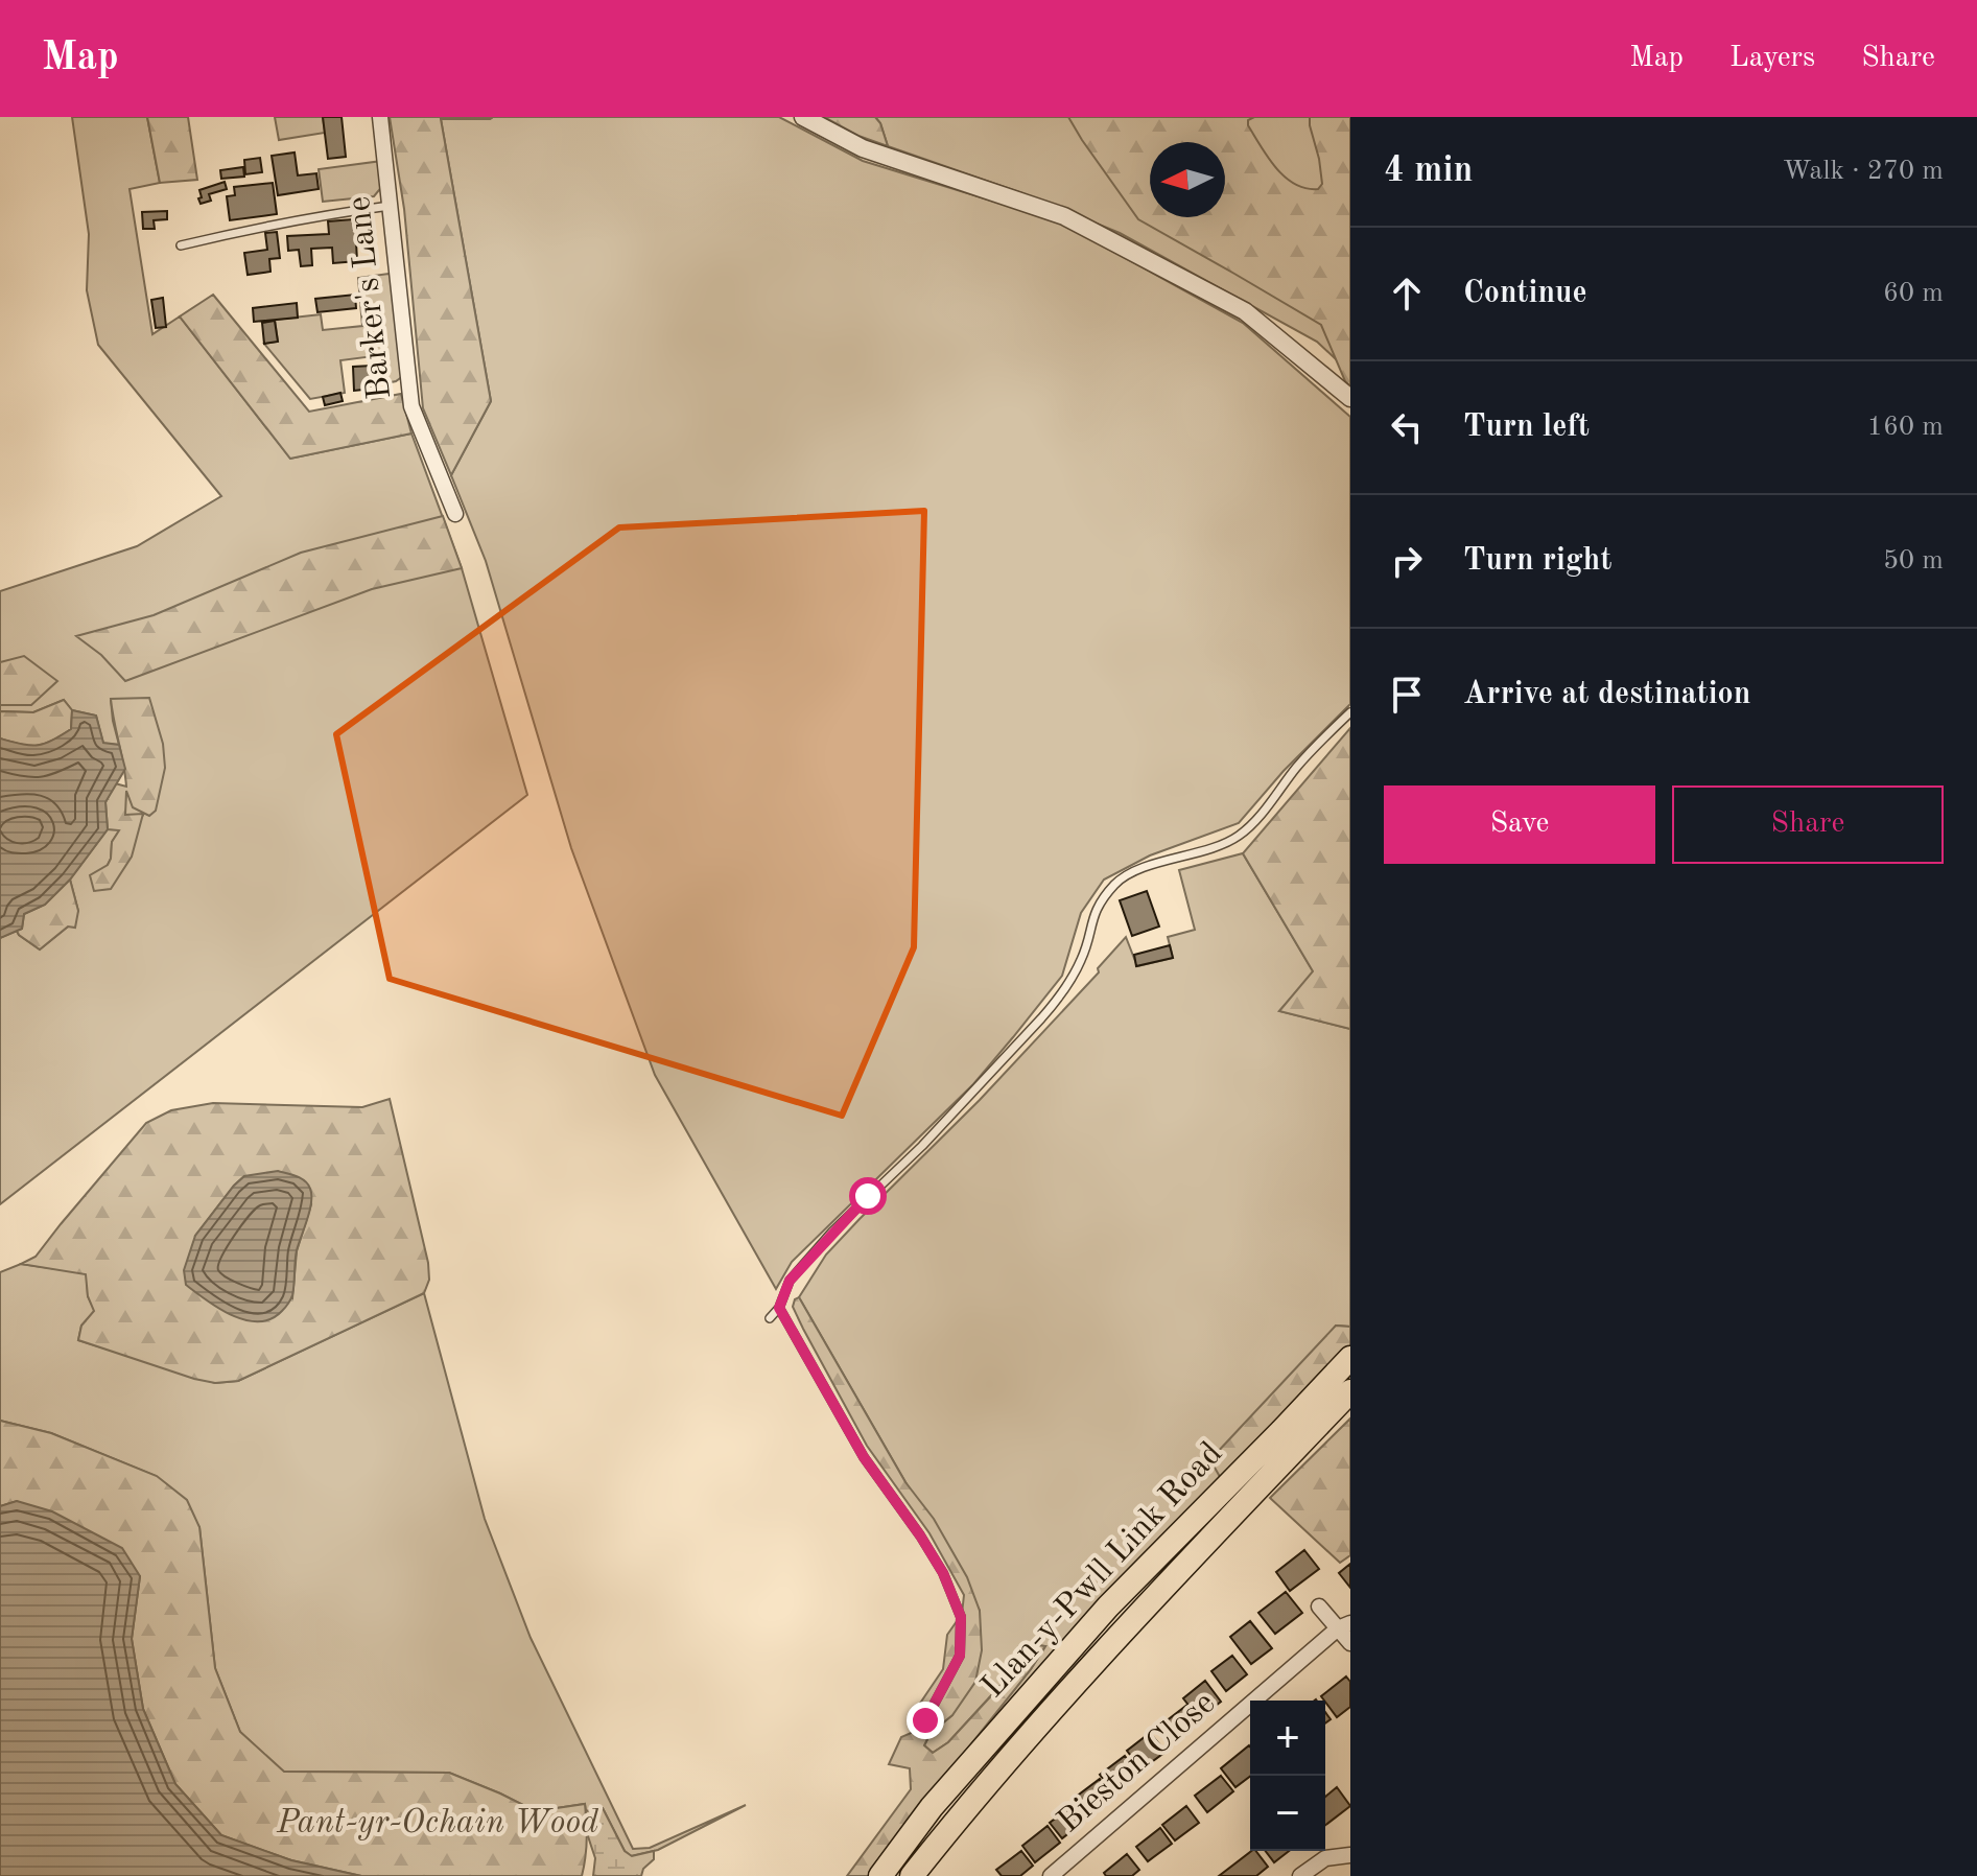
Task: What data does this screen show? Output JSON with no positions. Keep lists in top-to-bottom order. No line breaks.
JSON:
{"streets":{"highway":["Llan-y-Pwll Link Road"],"street":["Barker's Lane","Bieston Close"]},"parks":["Pant-yr-Ochain Wood"],"north":"left","page":{"header":"Map","nav":["Map","Layers","Share"],"heading":["4 min","Walk · 270 m"],"list":[["Continue","60 m"],["Turn left","160 m"],["Turn right","50 m"],"Arrive at destination"],"buttons":["Save","Share"],"map_buttons":["+","−"]}}
